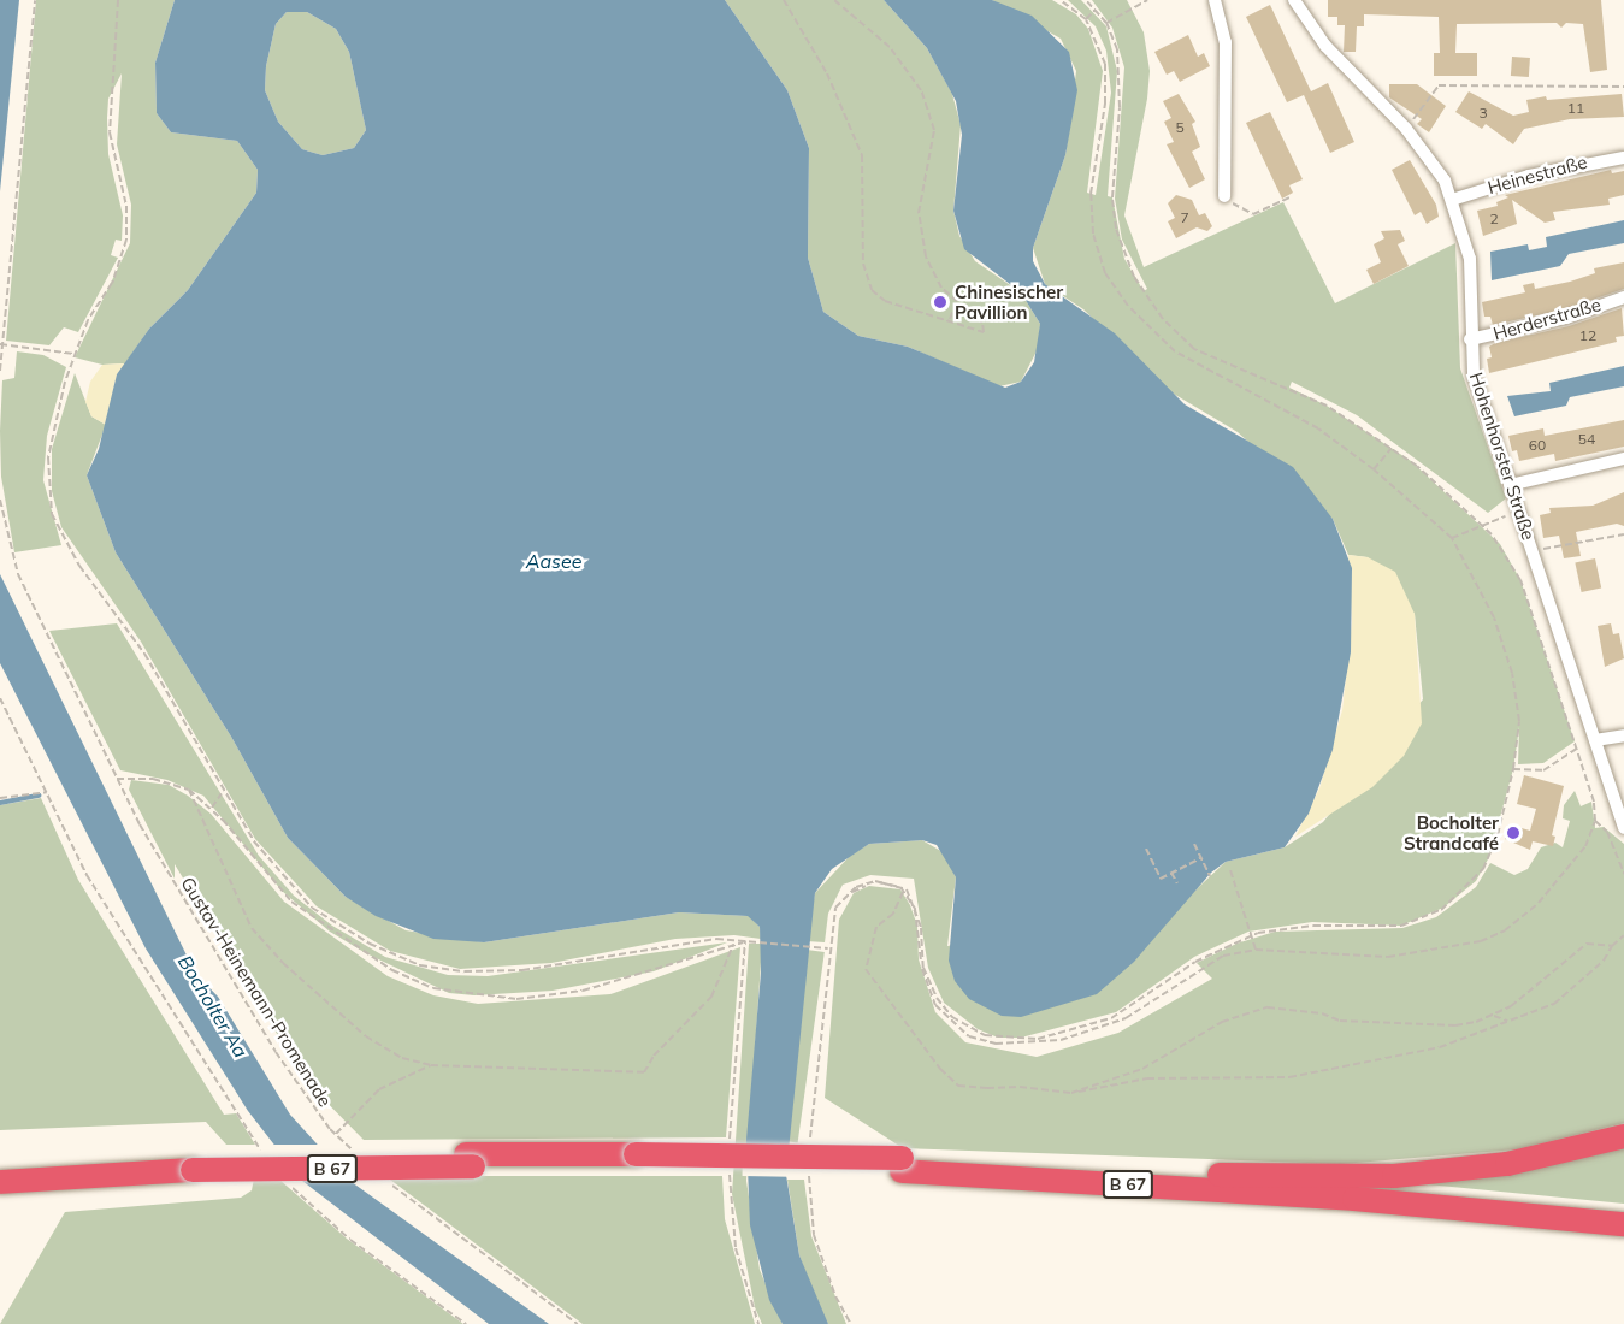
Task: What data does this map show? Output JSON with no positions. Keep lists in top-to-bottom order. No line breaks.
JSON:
{"streets":{"highway":["B 67"],"street":["Heinestraße","Herderstraße","Hohenhorster Straße"],"path":["Gustav-Heinemann-Promenade"]},"crossings":[["Heinestraße","Hohenhorster Straße"],["Herderstraße","Hohenhorster Straße"]],"water":["Aasee","Bocholter Aa"],"places":["Chinesischer Pavillion","Bocholter Strandcafé"],"house_numbers":["11","3","5","7","2","12","54","60"]}
